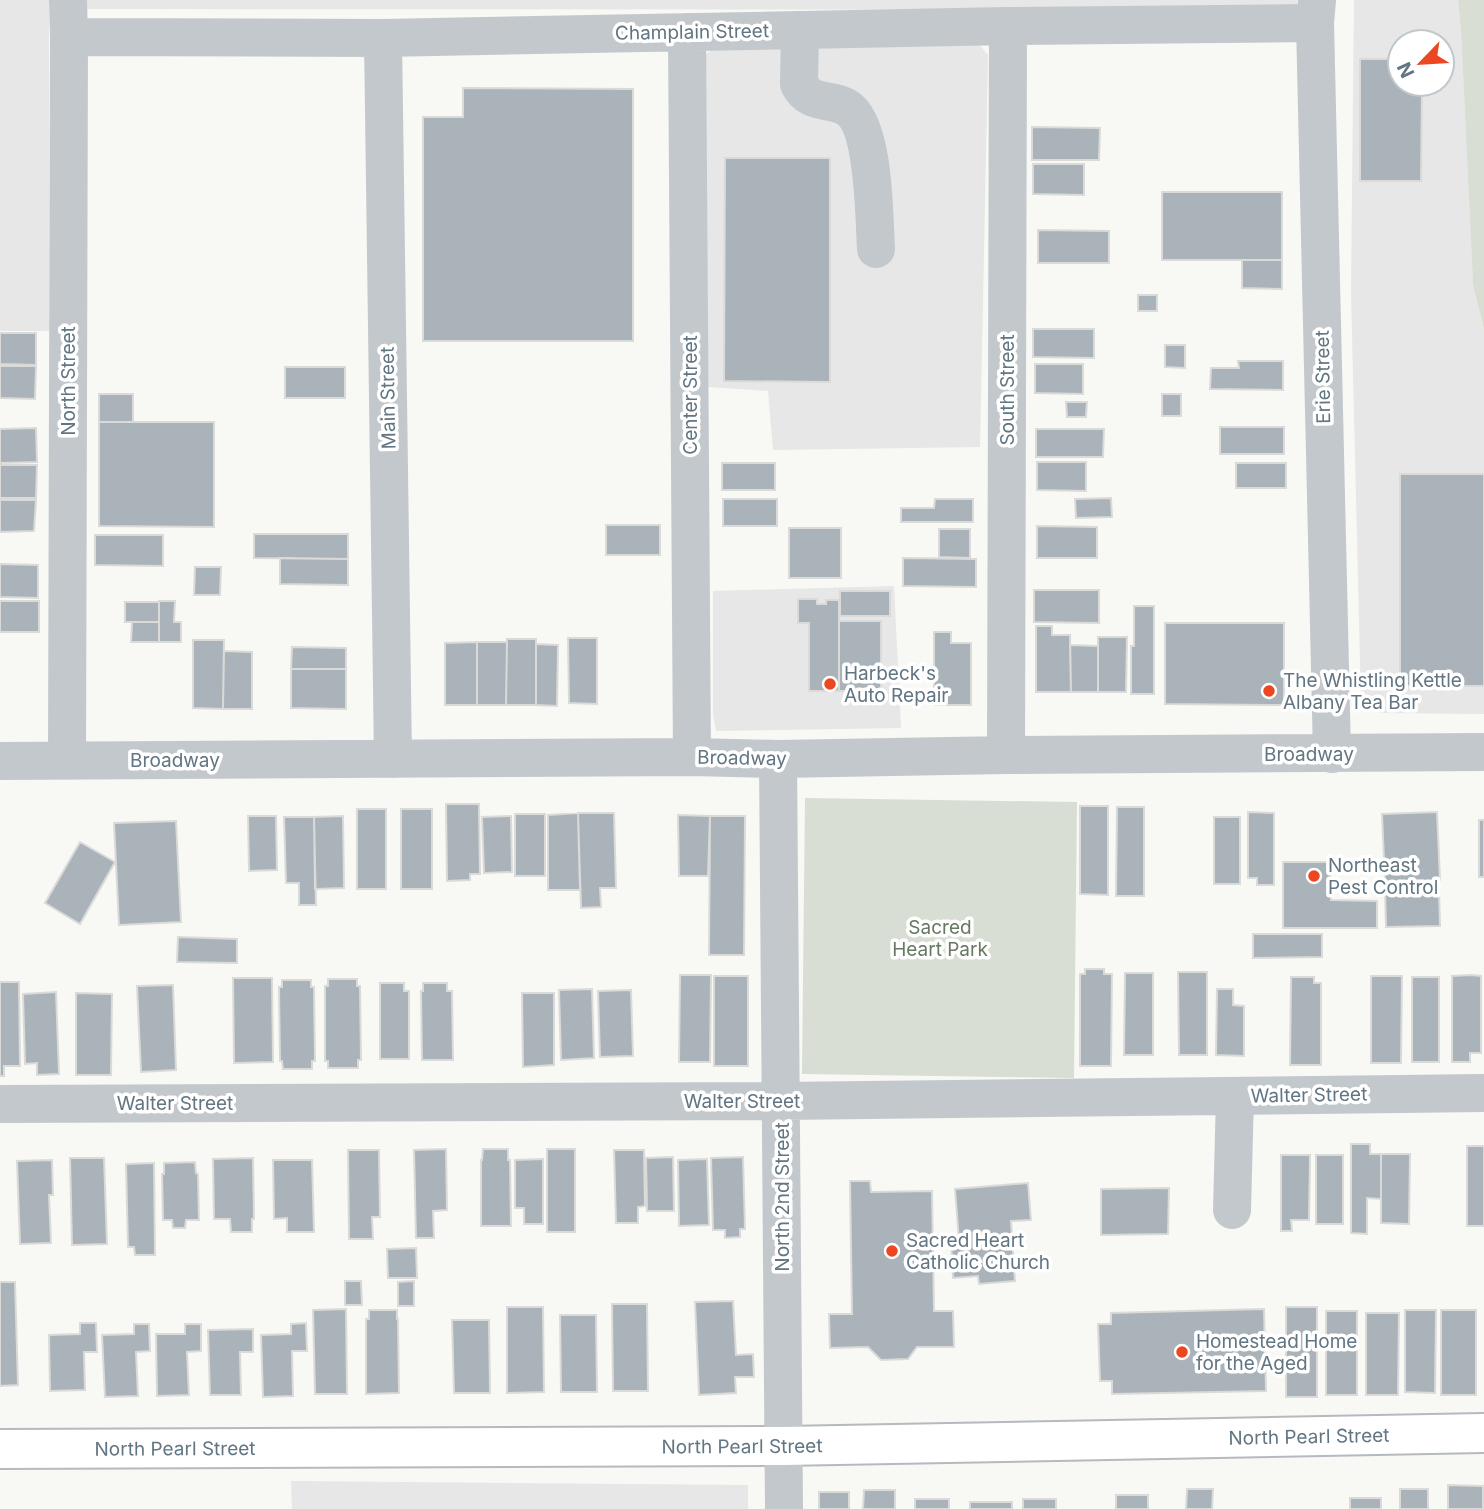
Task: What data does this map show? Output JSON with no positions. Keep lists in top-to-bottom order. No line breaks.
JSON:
{"streets":{"main road":["North Pearl Street"],"street":["Champlain Street","Erie Street","North Street","South Street","Center Street","Main Street","Broadway","Walter Street","North 2nd Street"]},"crossings":[["Champlain Street","Erie Street"],["Champlain Street","North Street"],["Champlain Street","South Street"],["Champlain Street","Center Street"],["Champlain Street","Main Street"],["Erie Street","Broadway"],["North Street","Broadway"],["South Street","Broadway"],["Center Street","Broadway"],["Main Street","Broadway"],["Broadway","North 2nd Street"],["Walter Street","North 2nd Street"],["North 2nd Street","North Pearl Street"]],"parks":["Sacred Heart Park"],"places":["Harbeck's Auto Repair","The Whistling Kettle Albany Tea Bar","Northeast Pest Control","Sacred Heart Catholic Church","Homestead Home for the Aged"],"north":"bottom left"}
